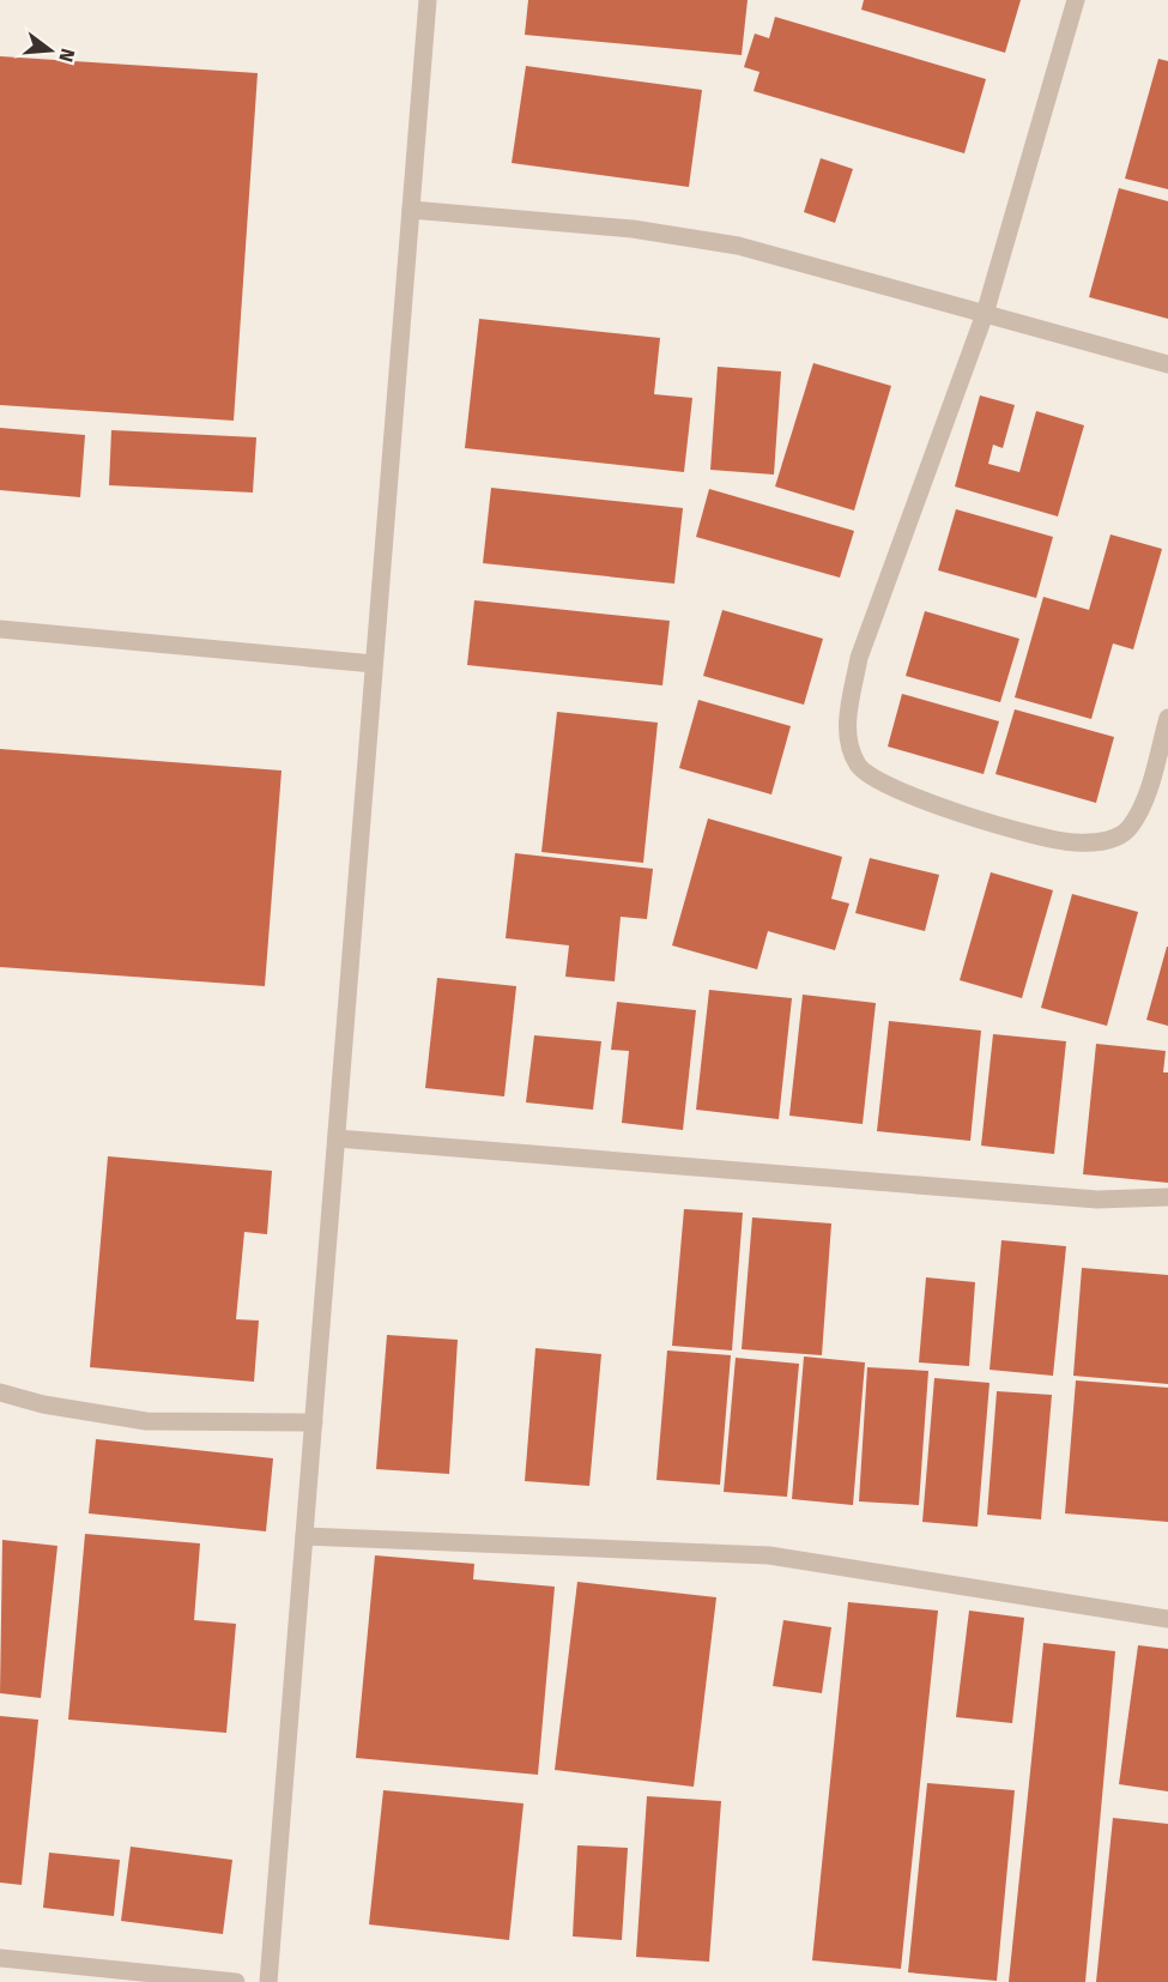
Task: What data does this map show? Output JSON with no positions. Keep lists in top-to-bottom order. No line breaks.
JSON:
{"north":"right"}
